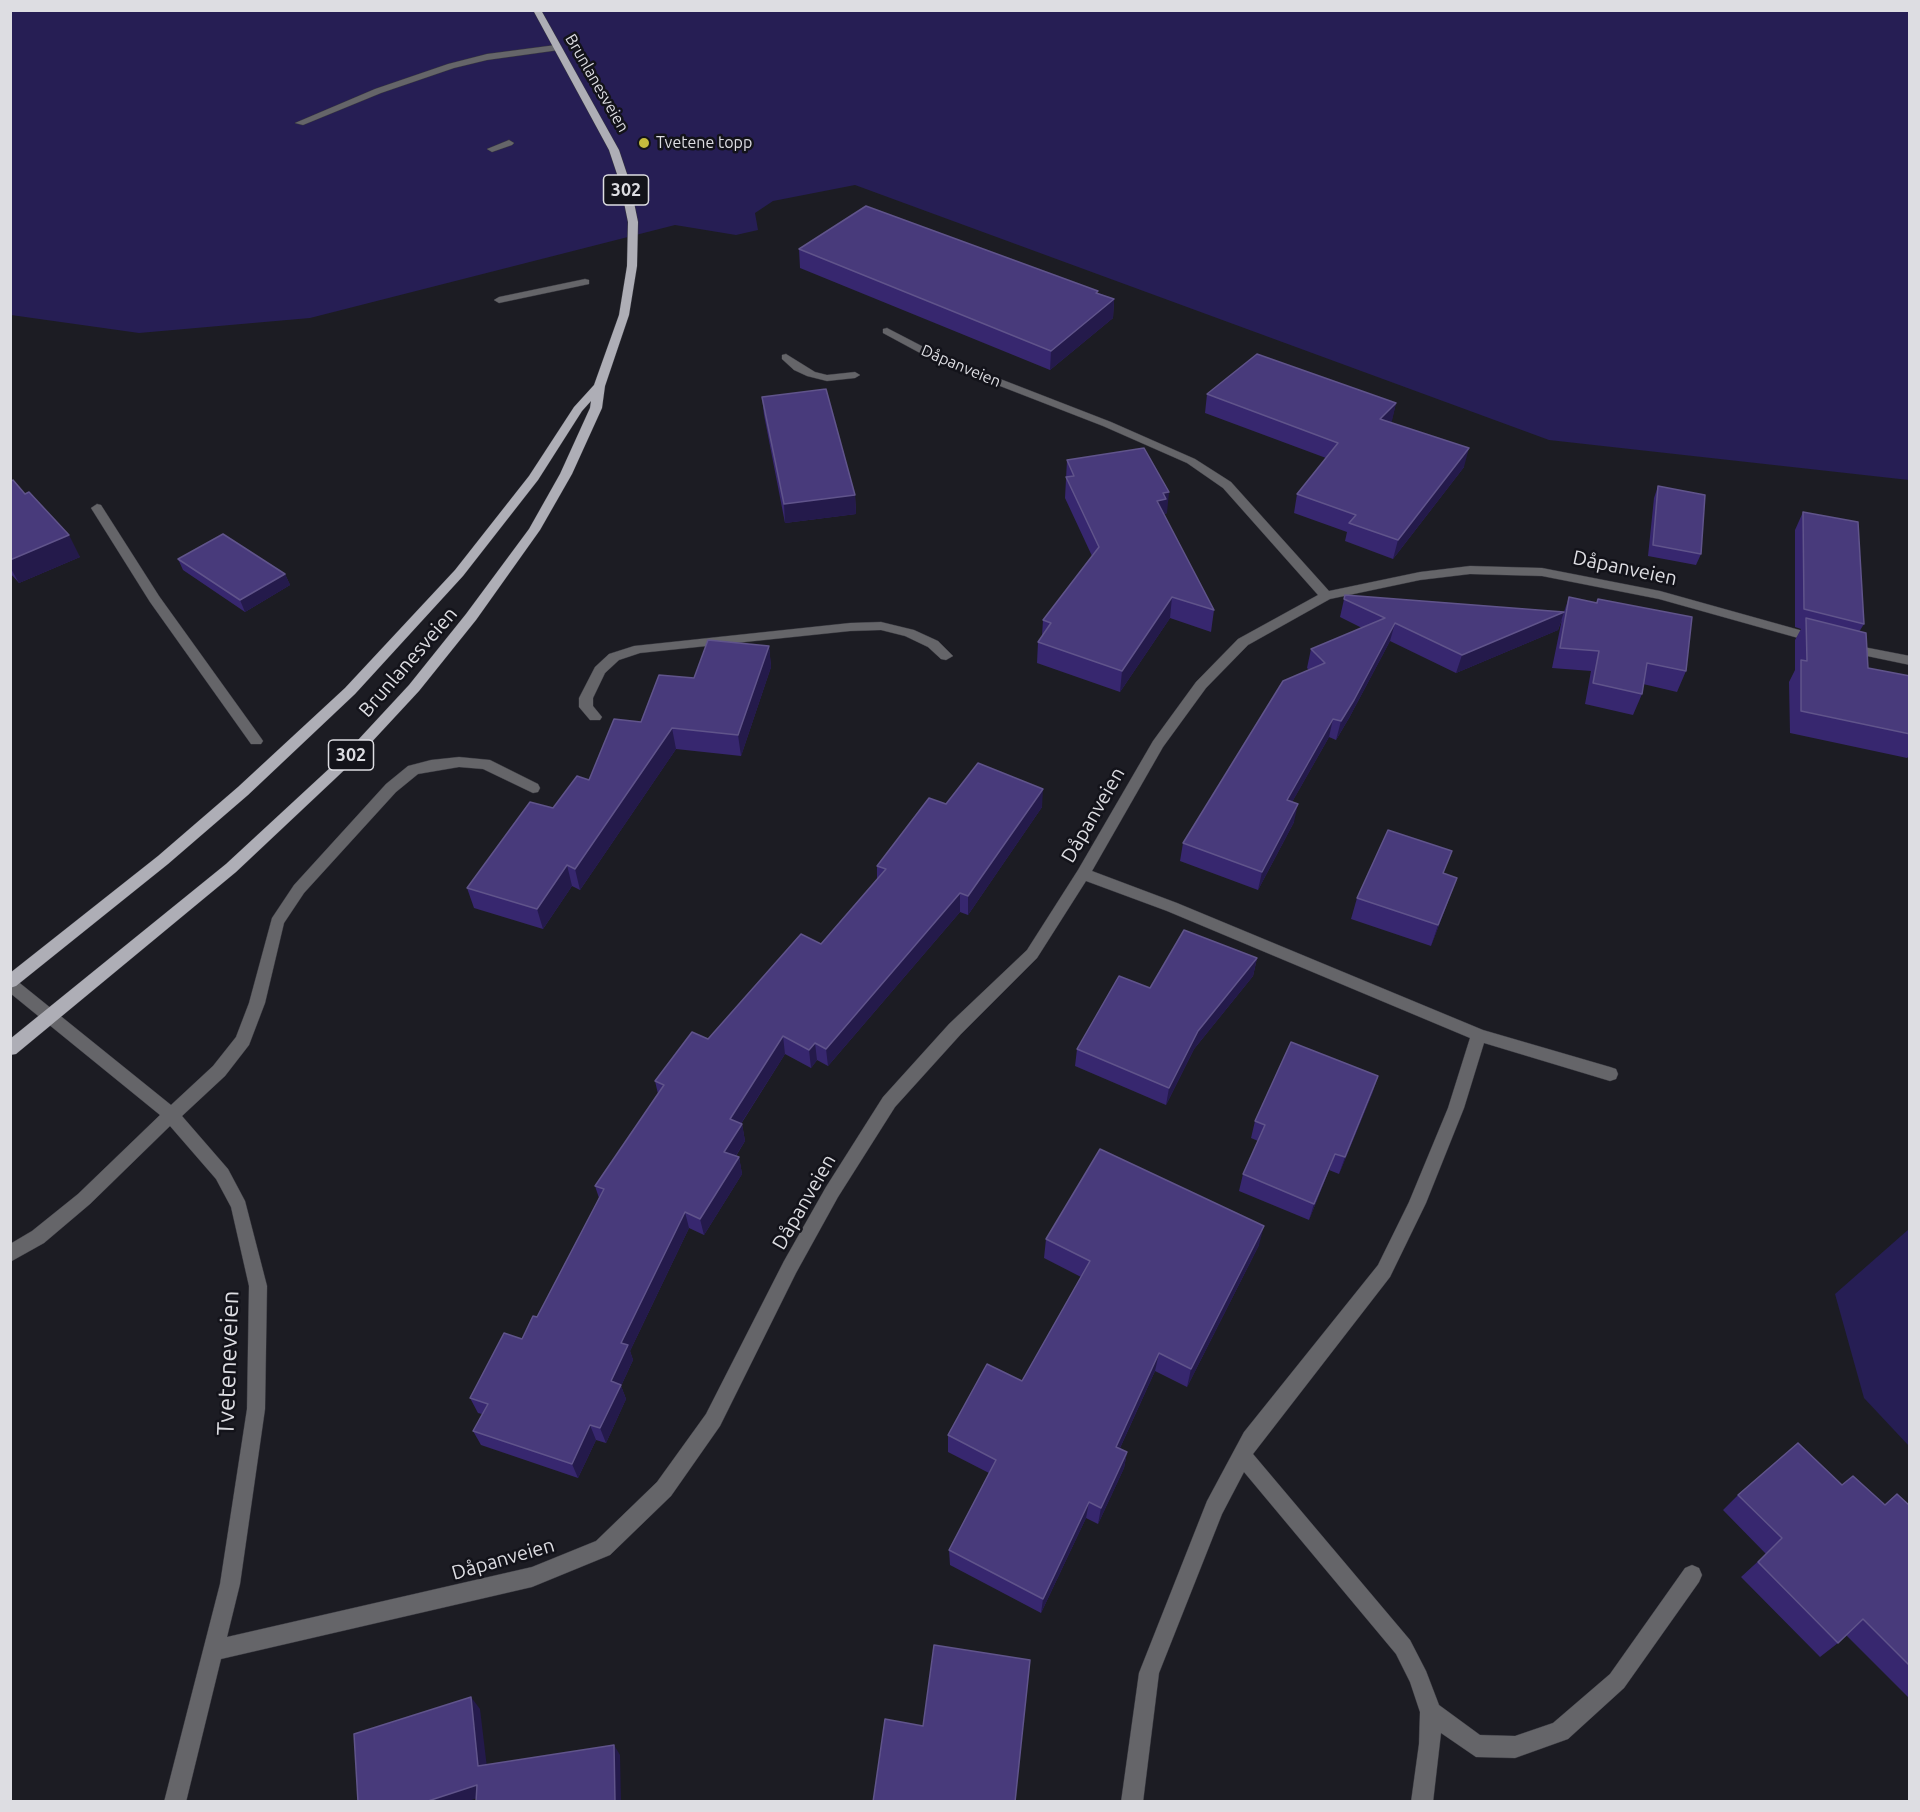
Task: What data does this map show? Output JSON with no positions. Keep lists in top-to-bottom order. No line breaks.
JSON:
{"streets":{"main road":["Brunlanesveien","302"],"street":["Dåpanveien","Tveteneveien"]},"crossings":[["Brunlanesveien","Tveteneveien"],["Dåpanveien","Tveteneveien"]],"places":["Tvetene topp"]}
